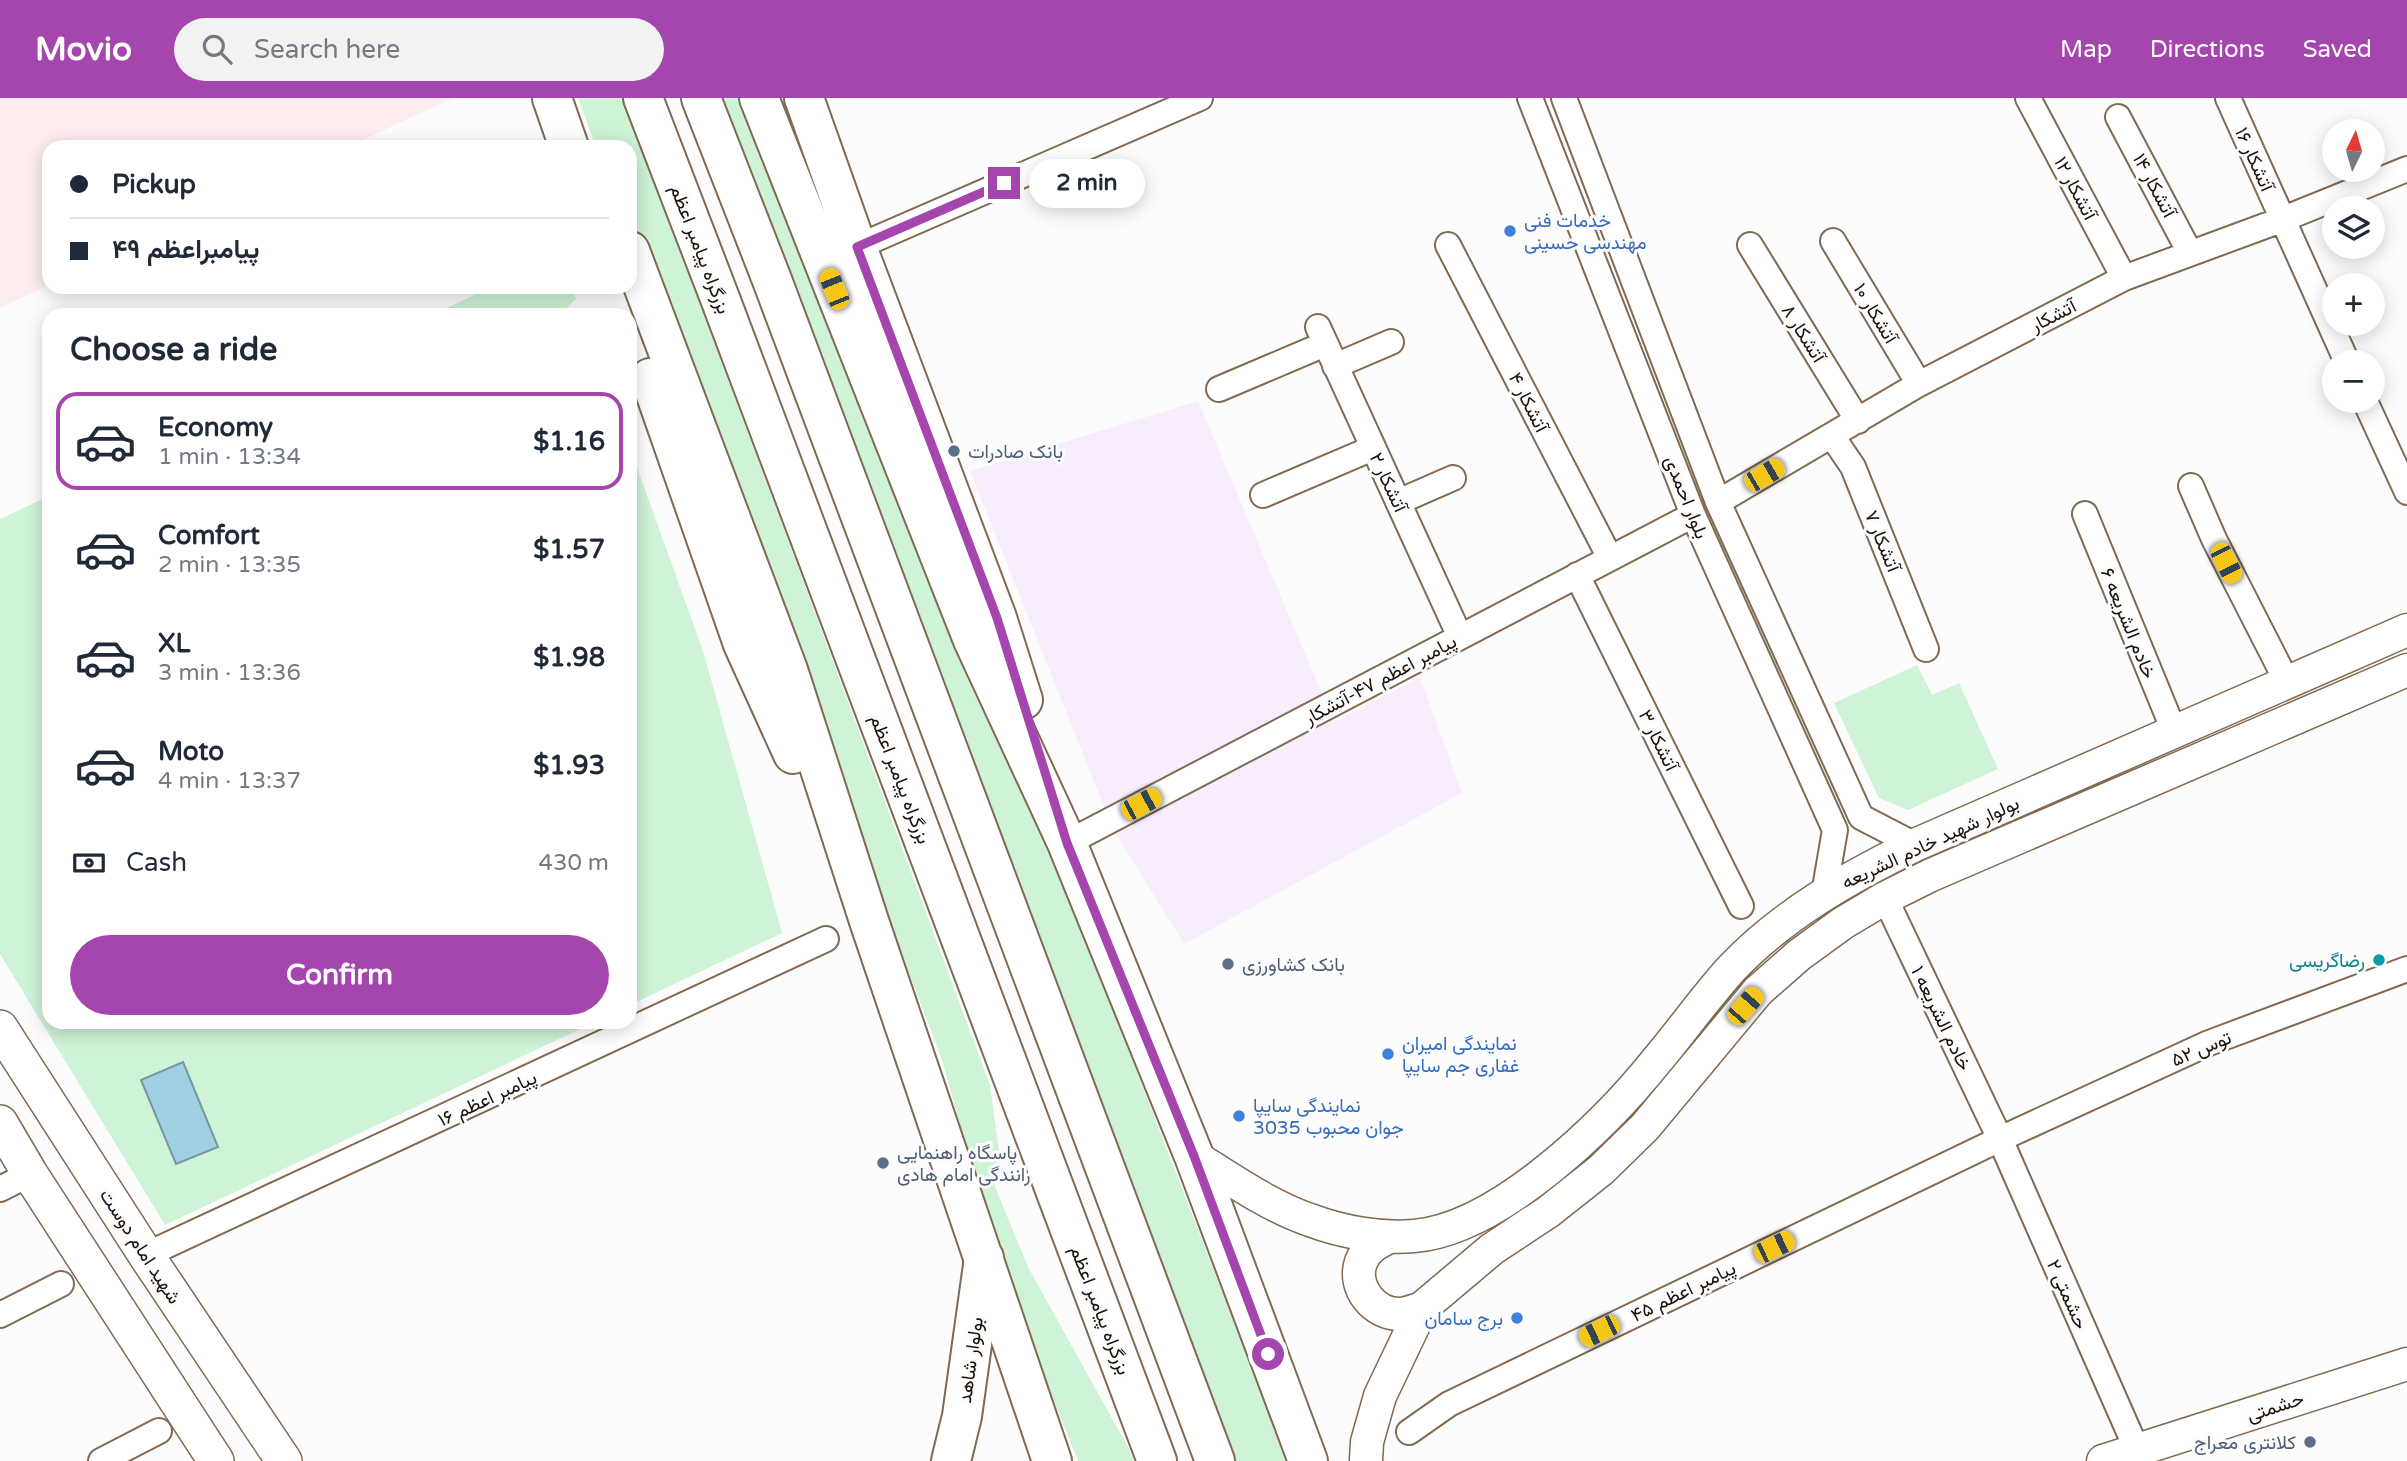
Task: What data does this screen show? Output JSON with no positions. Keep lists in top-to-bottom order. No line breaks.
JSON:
{"streets":{"main road":["بزرگراه پیامبر اعظم","شهید امام دوست","بولوار شاهد"],"street":["آتشکار ۱۶","آتشکار ۱۴","آتشکار ۱۲","آتشکار ۱۰","آتشکار","آتشکار ۸","آتشکار ۴","آتشکار ۲","بلوار احمدی","آتشکار ۷","خادم الشریعه ۶","پیامبر اعظم ۴۷-آتشکار","آتشکار ۳","بولوار شهید خادم الشریعه","خادم الشریعه ۱","توس ۵۲","پیامبر اعظم ۱۶","پیامبر اعظم ۴۵","حشمتی ۲","حشمتی"]},"crossings":[["آتشکار ۱۶","آتشکار"],["آتشکار ۱۴","آتشکار"],["آتشکار ۱۲","آتشکار"],["آتشکار ۱۰","آتشکار"],["آتشکار","آتشکار ۸"],["آتشکار","بلوار احمدی"],["آتشکار","آتشکار ۷"],["آتشکار ۴","پیامبر اعظم ۴۷-آتشکار"],["آتشکار ۲","پیامبر اعظم ۴۷-آتشکار"],["بلوار احمدی","پیامبر اعظم ۴۷-آتشکار"],["خادم الشریعه ۶","بولوار شهید خادم الشریعه"],["پیامبر اعظم ۴۷-آتشکار","آتشکار ۳"],["بولوار شهید خادم الشریعه","خادم الشریعه ۱"],["خادم الشریعه ۱","توس ۵۲"],["خادم الشریعه ۱","پیامبر اعظم ۴۵"],["خادم الشریعه ۱","حشمتی ۲"],["توس ۵۲","پیامبر اعظم ۴۵"],["توس ۵۲","حشمتی ۲"],["پیامبر اعظم ۱۶","شهید امام دوست"],["پیامبر اعظم ۴۵","حشمتی ۲"],["حشمتی ۲","حشمتی"]],"places":["خدمات فنی مهندسی حسینی","بانک صادرات","رضاگریسی","بانک کشاورزی","نمایندگی امیران غفاری جم سایپا","نمایندگی سایپا جوان محبوب 3035","پاسگاه راهنمایی رانندگی امام هادی","برج سامان","کلانتری معراج"],"north":"top","page":{"header":"Movio","search":"Search here","nav":["Map","Directions","Saved"],"map_buttons":["+","−"],"banner":["Pickup","پیامبراعظم ۴۹"],"bubble":"2 min","heading":"Choose a ride","list":[{"name":"Economy","note":"1 min · 13:34","value":"$1.16"},{"name":"Comfort","note":"2 min · 13:35","value":"$1.57"},{"name":"XL","note":"3 min · 13:36","value":"$1.98"},{"name":"Moto","note":"4 min · 13:37","value":"$1.93"}],"pay":["Cash","430 m"],"buttons":"Confirm"}}
